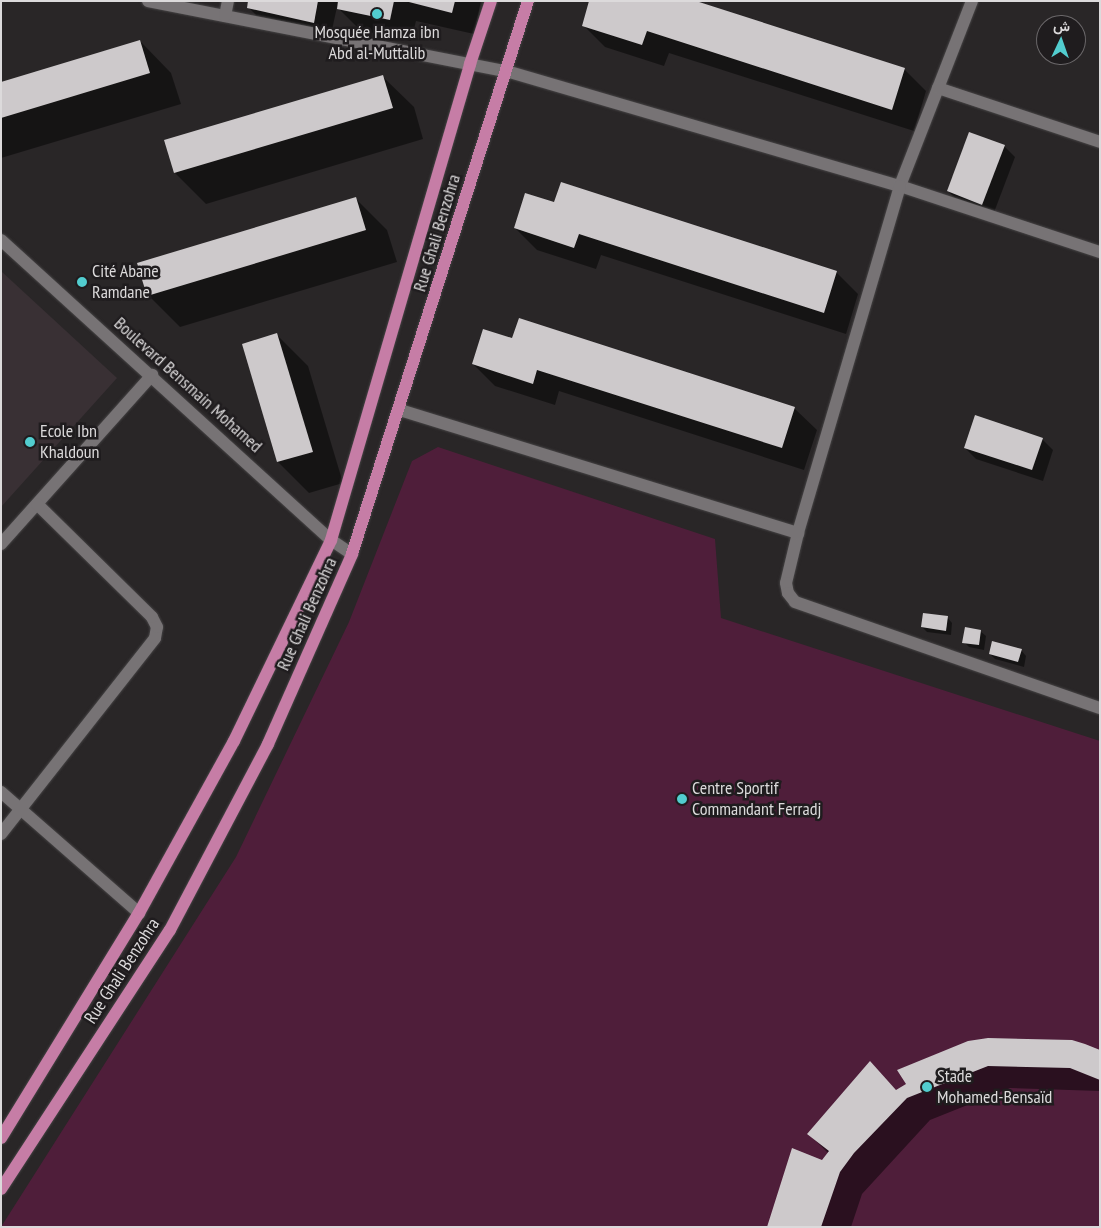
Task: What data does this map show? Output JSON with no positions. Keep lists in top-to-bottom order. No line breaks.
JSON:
{"streets":{"main road":["Rue Ghali Benzohra"],"street":["Boulevard Bensmain Mohamed"]},"crossings":[["Rue Ghali Benzohra","Boulevard Bensmain Mohamed"]],"places":["Mosquée Hamza ibn Abd al-Muttalib","Cité Abane Ramdane","Ecole Ibn Khaldoun","Centre Sportif Commandant Ferradj","Stade Mohamed-Bensaïd"],"north":"top"}
